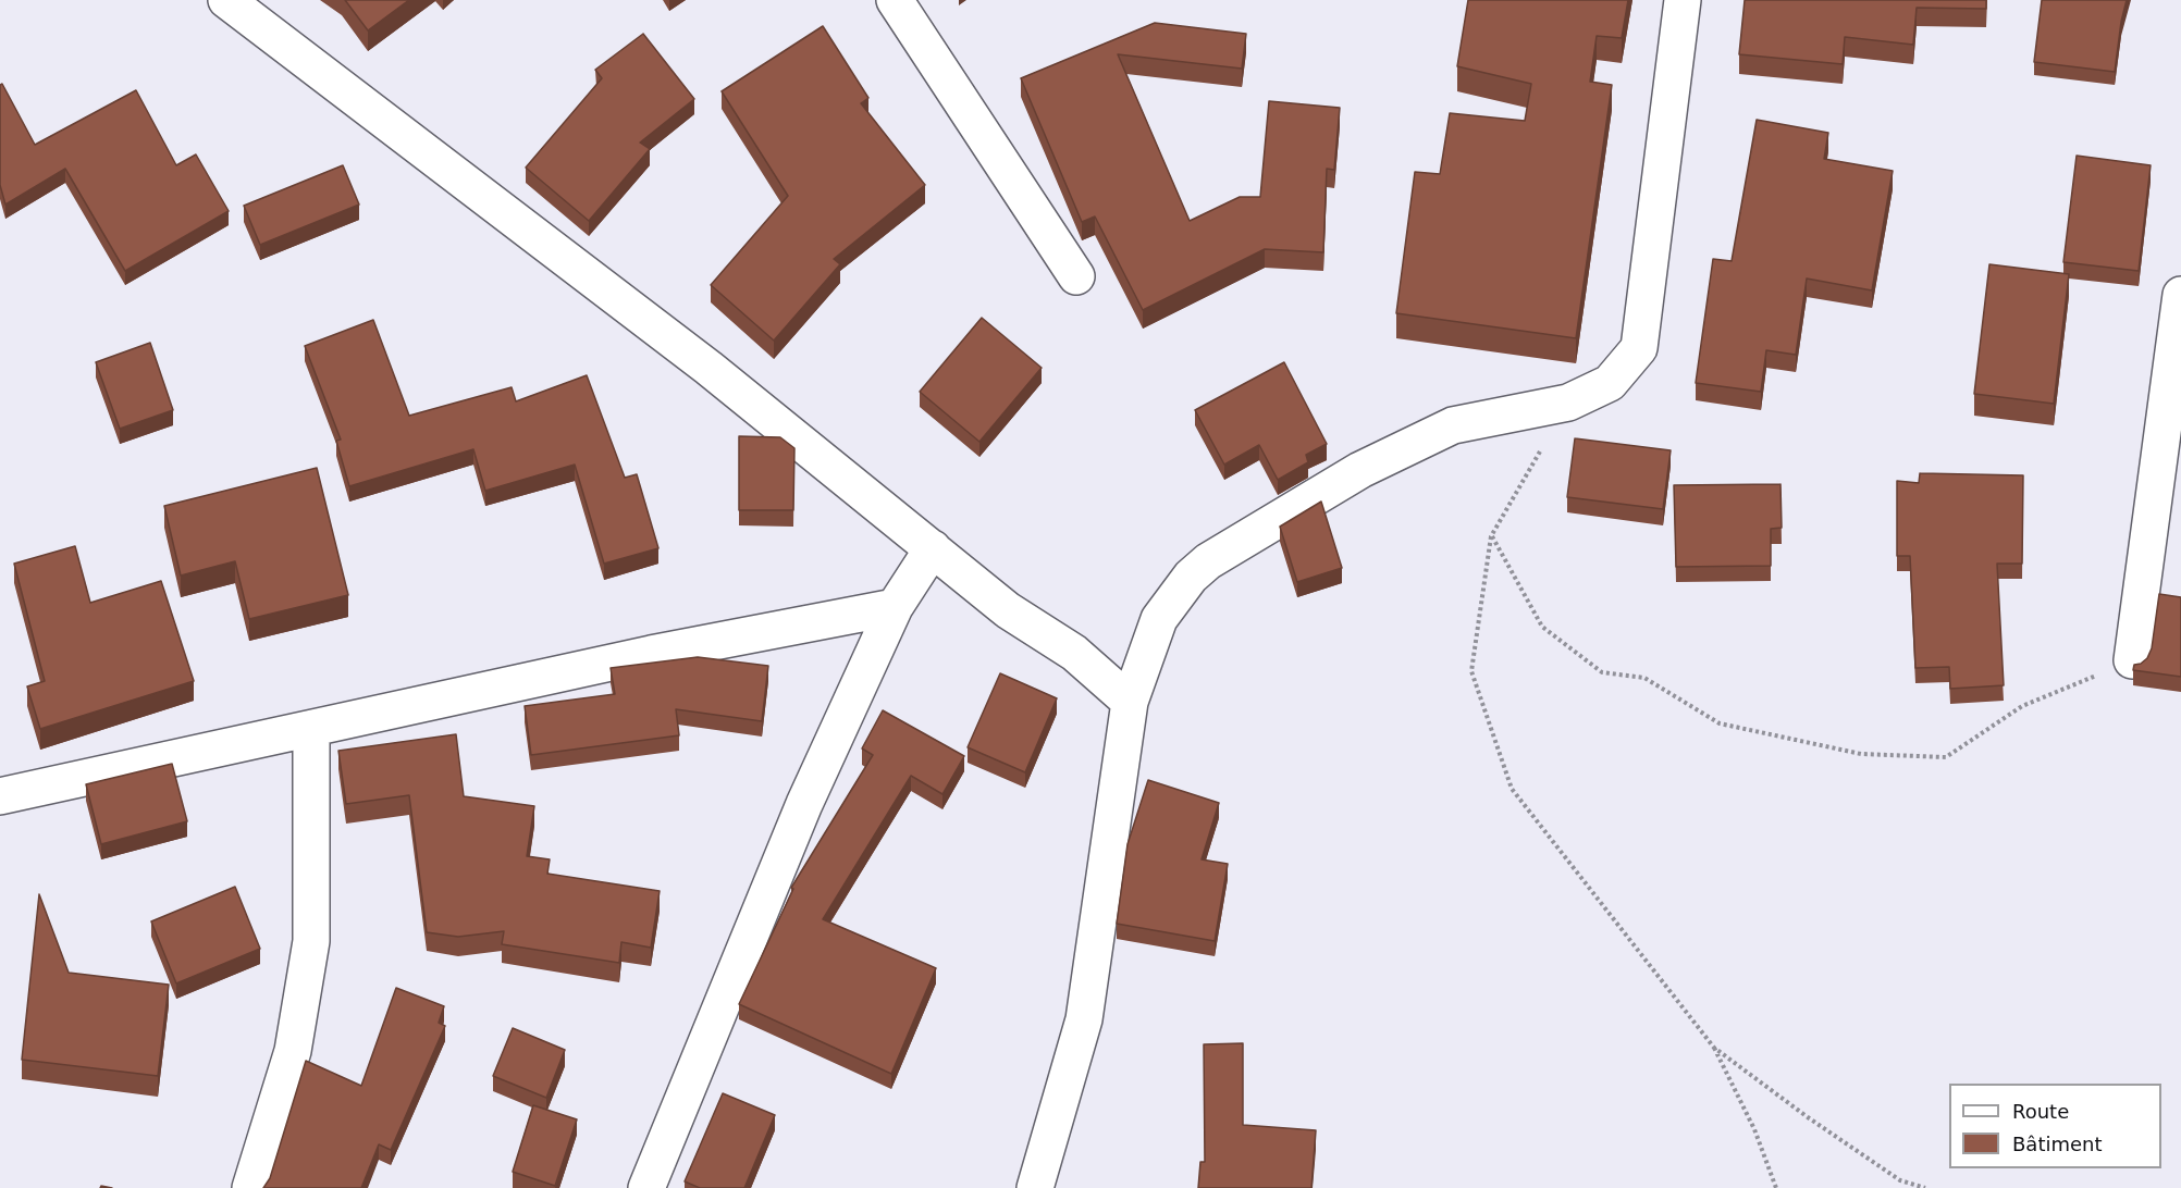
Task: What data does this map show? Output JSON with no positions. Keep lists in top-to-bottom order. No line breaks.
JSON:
{"legend":["Route","Bâtiment"]}
